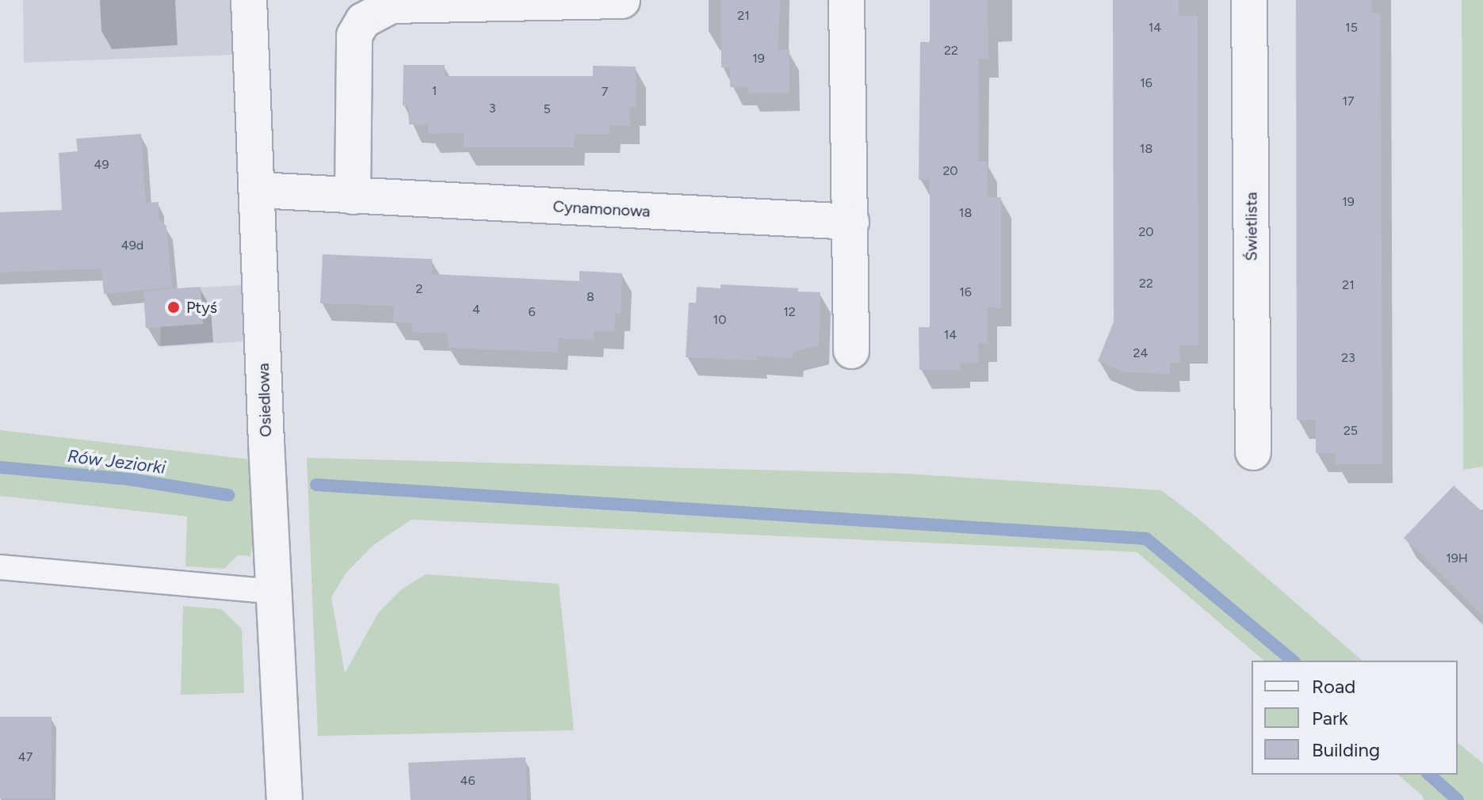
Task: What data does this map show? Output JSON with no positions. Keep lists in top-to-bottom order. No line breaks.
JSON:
{"streets":{"street":["Cynamonowa","Świetlista","Osiedlowa"]},"crossings":[["Cynamonowa","Osiedlowa"]],"water":["Rów Jeziorki"],"places":["Ptyś"],"house_numbers":["21","14","15","22","19","16","1","7","17","3","5","18","49","20","19","18","20","49d","22","21","2","16","8","4","6","12","10","14","24","23","25","19H","47","46"],"legend":["Road","Park","Building"]}
